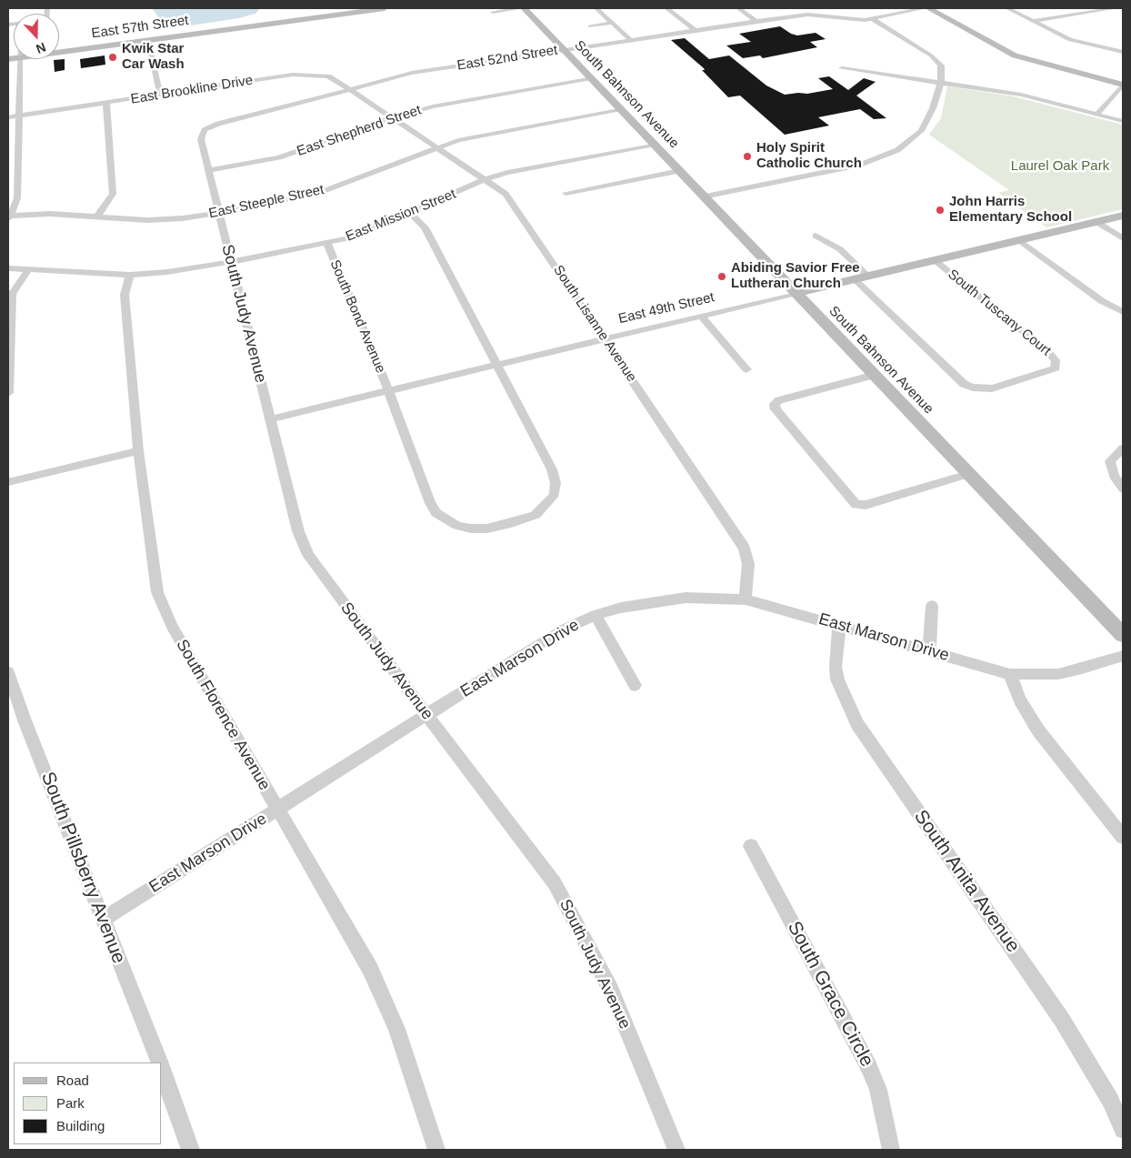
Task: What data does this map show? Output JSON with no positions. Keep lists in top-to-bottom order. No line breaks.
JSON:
{"streets":{"main road":["East 57th Street"],"street":["East 52nd Street","East Brookline Drive","South Bahnson Avenue","East Shepherd Street","East Steeple Street","East Mission Street","East 49th Street","South Tuscany Court","South Judy Avenue","South Bond Avenue","South Lisanne Avenue","East Marson Drive","South Florence Avenue","South Pillsberry Avenue","South Anita Avenue","South Grace Circle"]},"crossings":[["East 52nd Street","East Brookline Drive"],["East 52nd Street","South Bahnson Avenue"],["East 52nd Street","South Judy Avenue"],["East Brookline Drive","South Lisanne Avenue"],["South Bahnson Avenue","East Shepherd Street"],["South Bahnson Avenue","East Steeple Street"],["South Bahnson Avenue","East Mission Street"],["South Bahnson Avenue","East 49th Street"],["East Shepherd Street","South Judy Avenue"],["East Shepherd Street","South Lisanne Avenue"],["East Steeple Street","South Judy Avenue"],["East Steeple Street","South Lisanne Avenue"],["East Mission Street","South Judy Avenue"],["East Mission Street","South Bond Avenue"],["East Mission Street","South Lisanne Avenue"],["East Mission Street","South Florence Avenue"],["East 49th Street","South Tuscany Court"],["East 49th Street","South Judy Avenue"],["East 49th Street","South Bond Avenue"],["East 49th Street","South Lisanne Avenue"],["South Judy Avenue","East Marson Drive"],["South Lisanne Avenue","East Marson Drive"],["East Marson Drive","South Florence Avenue"],["East Marson Drive","South Pillsberry Avenue"],["East Marson Drive","South Anita Avenue"]],"parks":["Laurel Oak Park"],"places":["Kwik Star Car Wash","Holy Spirit Catholic Church","John Harris Elementary School","Abiding Savior Free Lutheran Church"],"legend":["Road","Park","Building"],"north":"bottom"}
